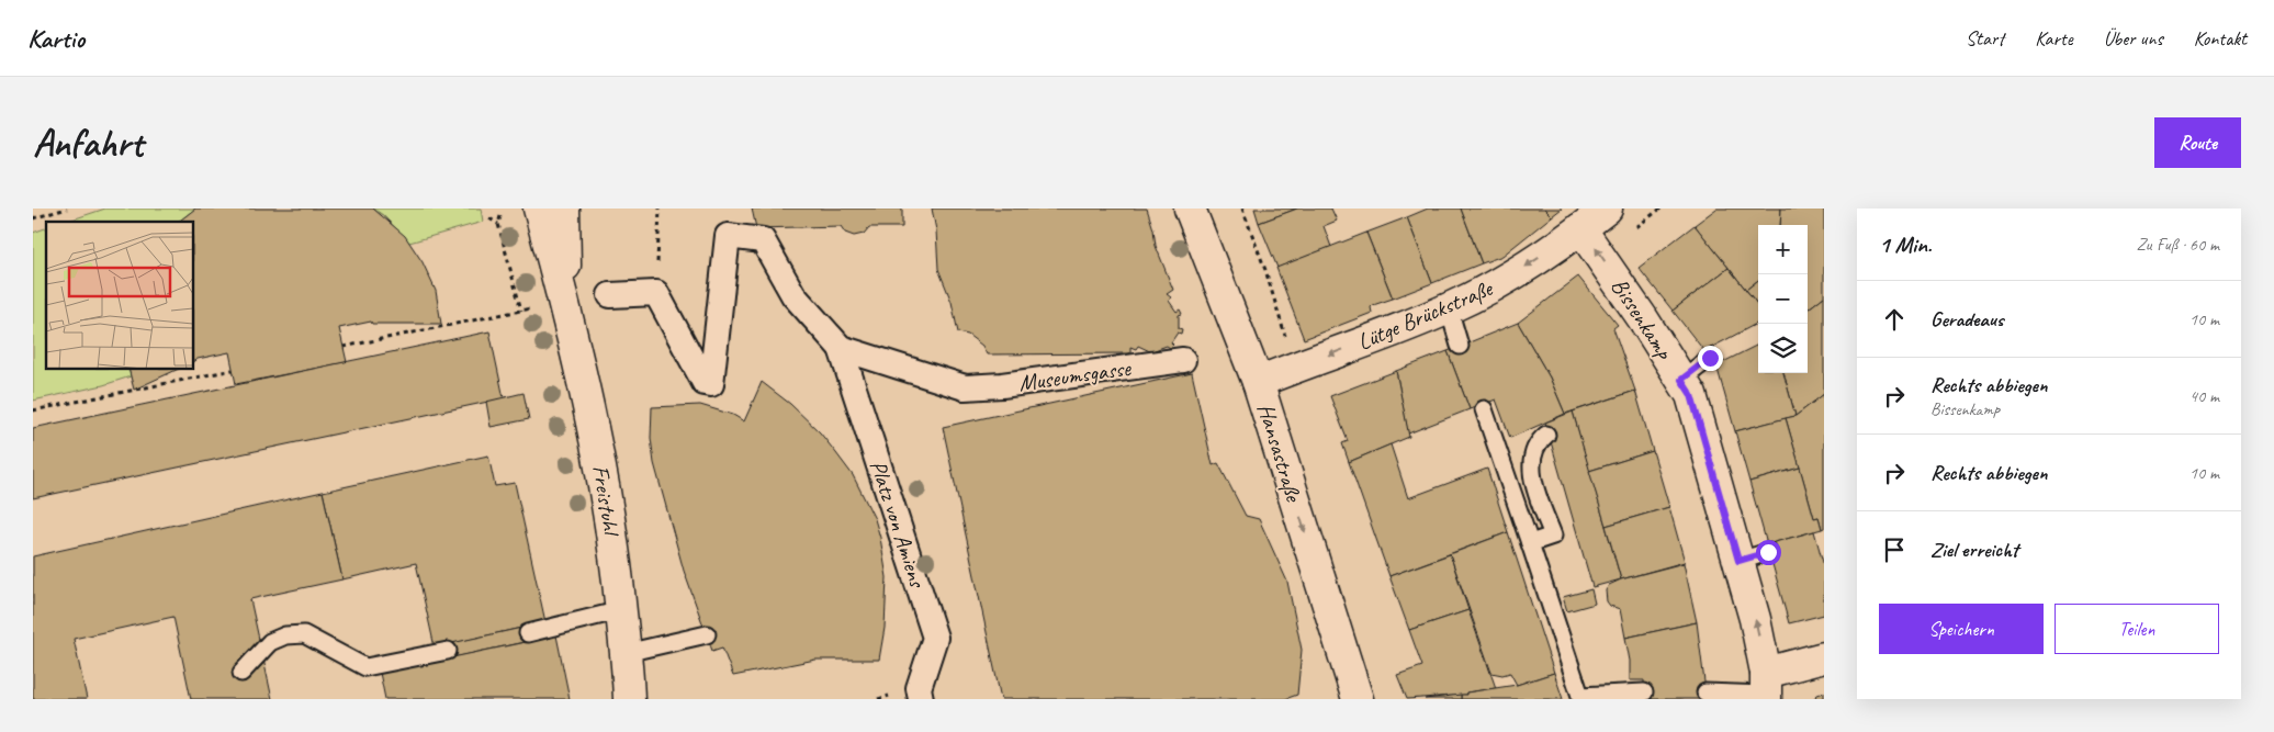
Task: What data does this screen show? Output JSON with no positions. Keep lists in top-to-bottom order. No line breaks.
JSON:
{"streets":{"street":["Lütge Brückstraße","Bissenkamp","Museumsgasse","Hansastraße","Freistuhl","Platz von Amiens"]},"crossings":[["Lütge Brückstraße","Bissenkamp"],["Lütge Brückstraße","Hansastraße"],["Museumsgasse","Platz von Amiens"]],"one_way":["Lütge Brückstraße","Bissenkamp","Hansastraße"],"page":{"header":"Kartio","nav":["Start","Karte","Über uns","Kontakt"],"buttons":["Route",["Speichern","Teilen"]],"title":"Anfahrt","heading":["1 Min.","Zu Fuß · 60 m"],"map_buttons":["+","−"],"list":[["Geradeaus","10 m"],["Rechts abbiegen","Bissenkamp","40 m"],["Rechts abbiegen","10 m"],"Ziel erreicht"]}}
